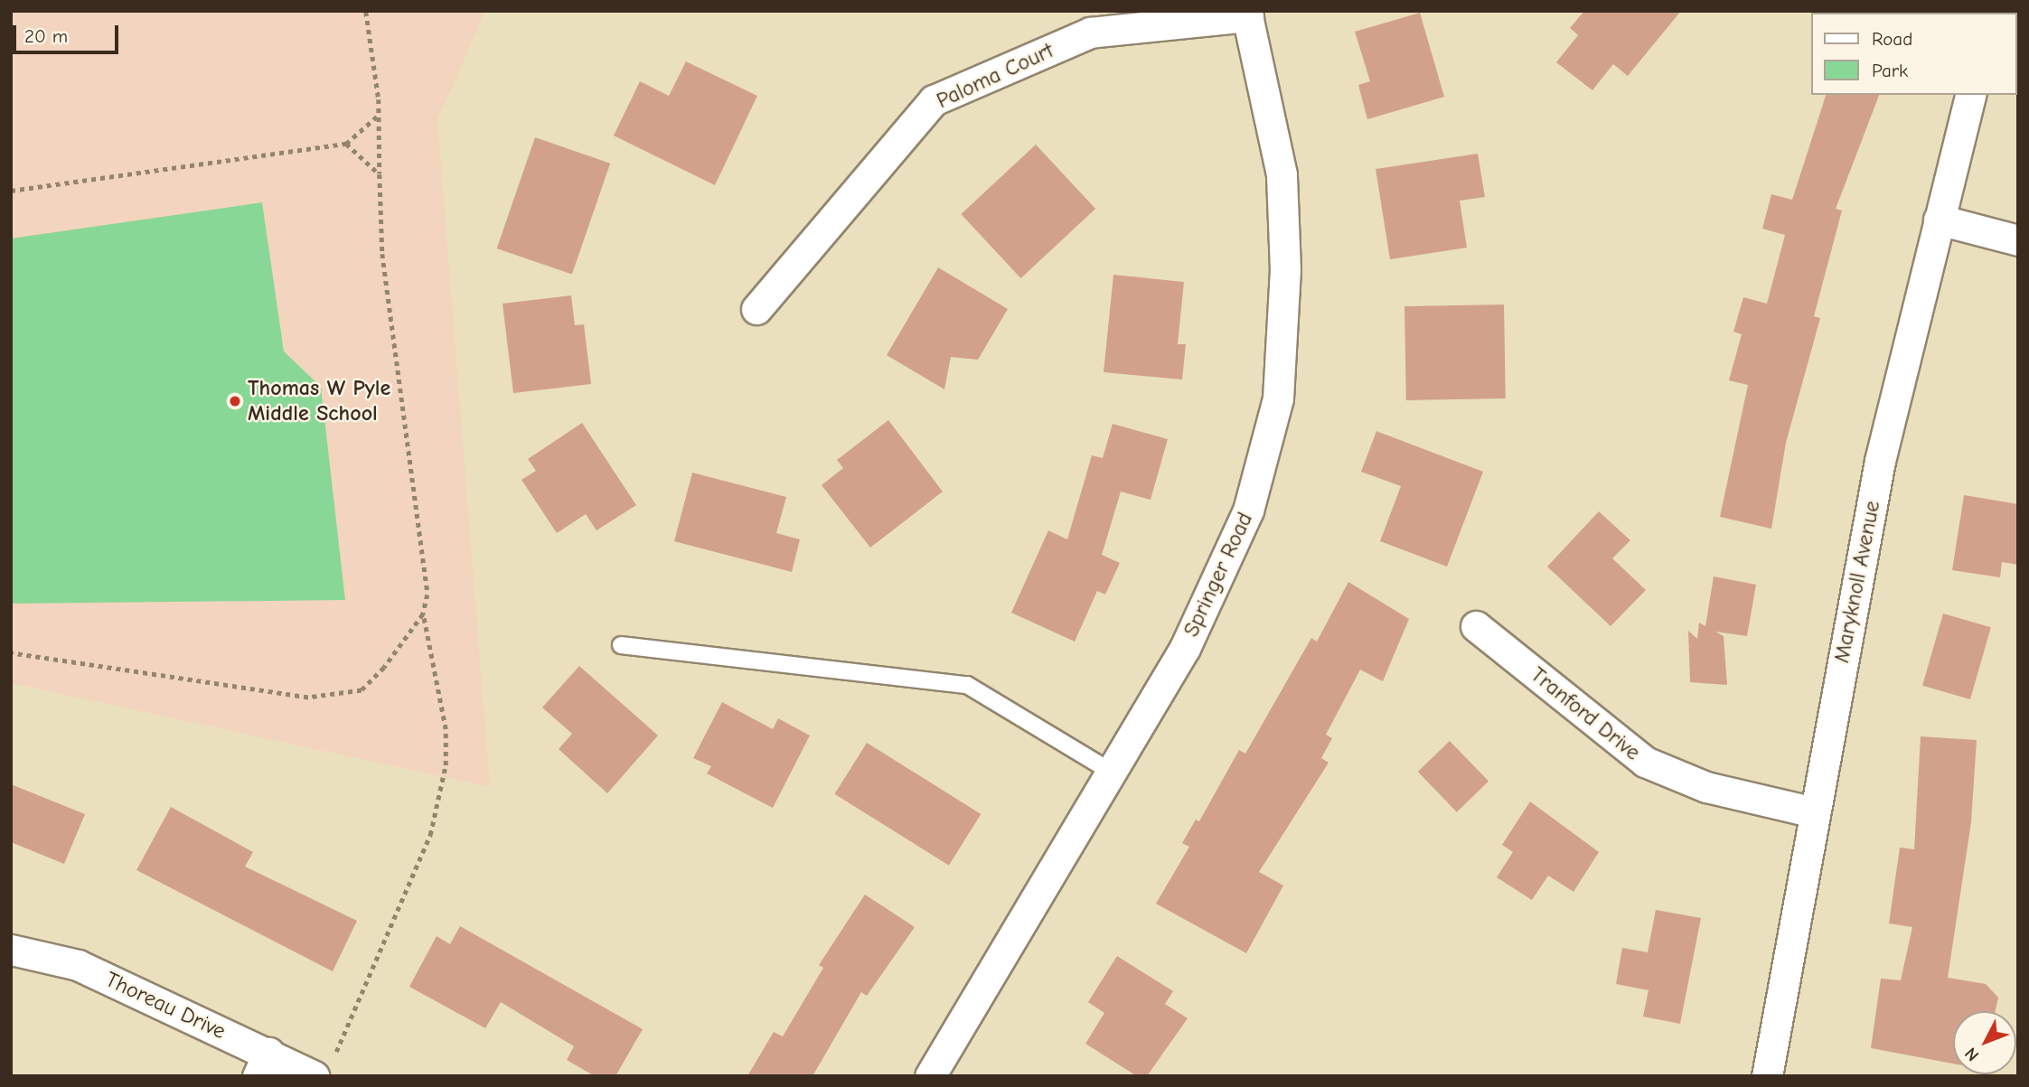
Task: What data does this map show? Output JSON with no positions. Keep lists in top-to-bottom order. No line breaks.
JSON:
{"streets":{"street":["Paloma Court","Springer Road","Maryknoll Avenue","Tranford Drive","Thoreau Drive"]},"crossings":[["Paloma Court","Springer Road"],["Maryknoll Avenue","Tranford Drive"]],"places":["Thomas W Pyle Middle School"],"legend":["Road","Park"],"scale_bar":"20 m","north":"bottom left"}
